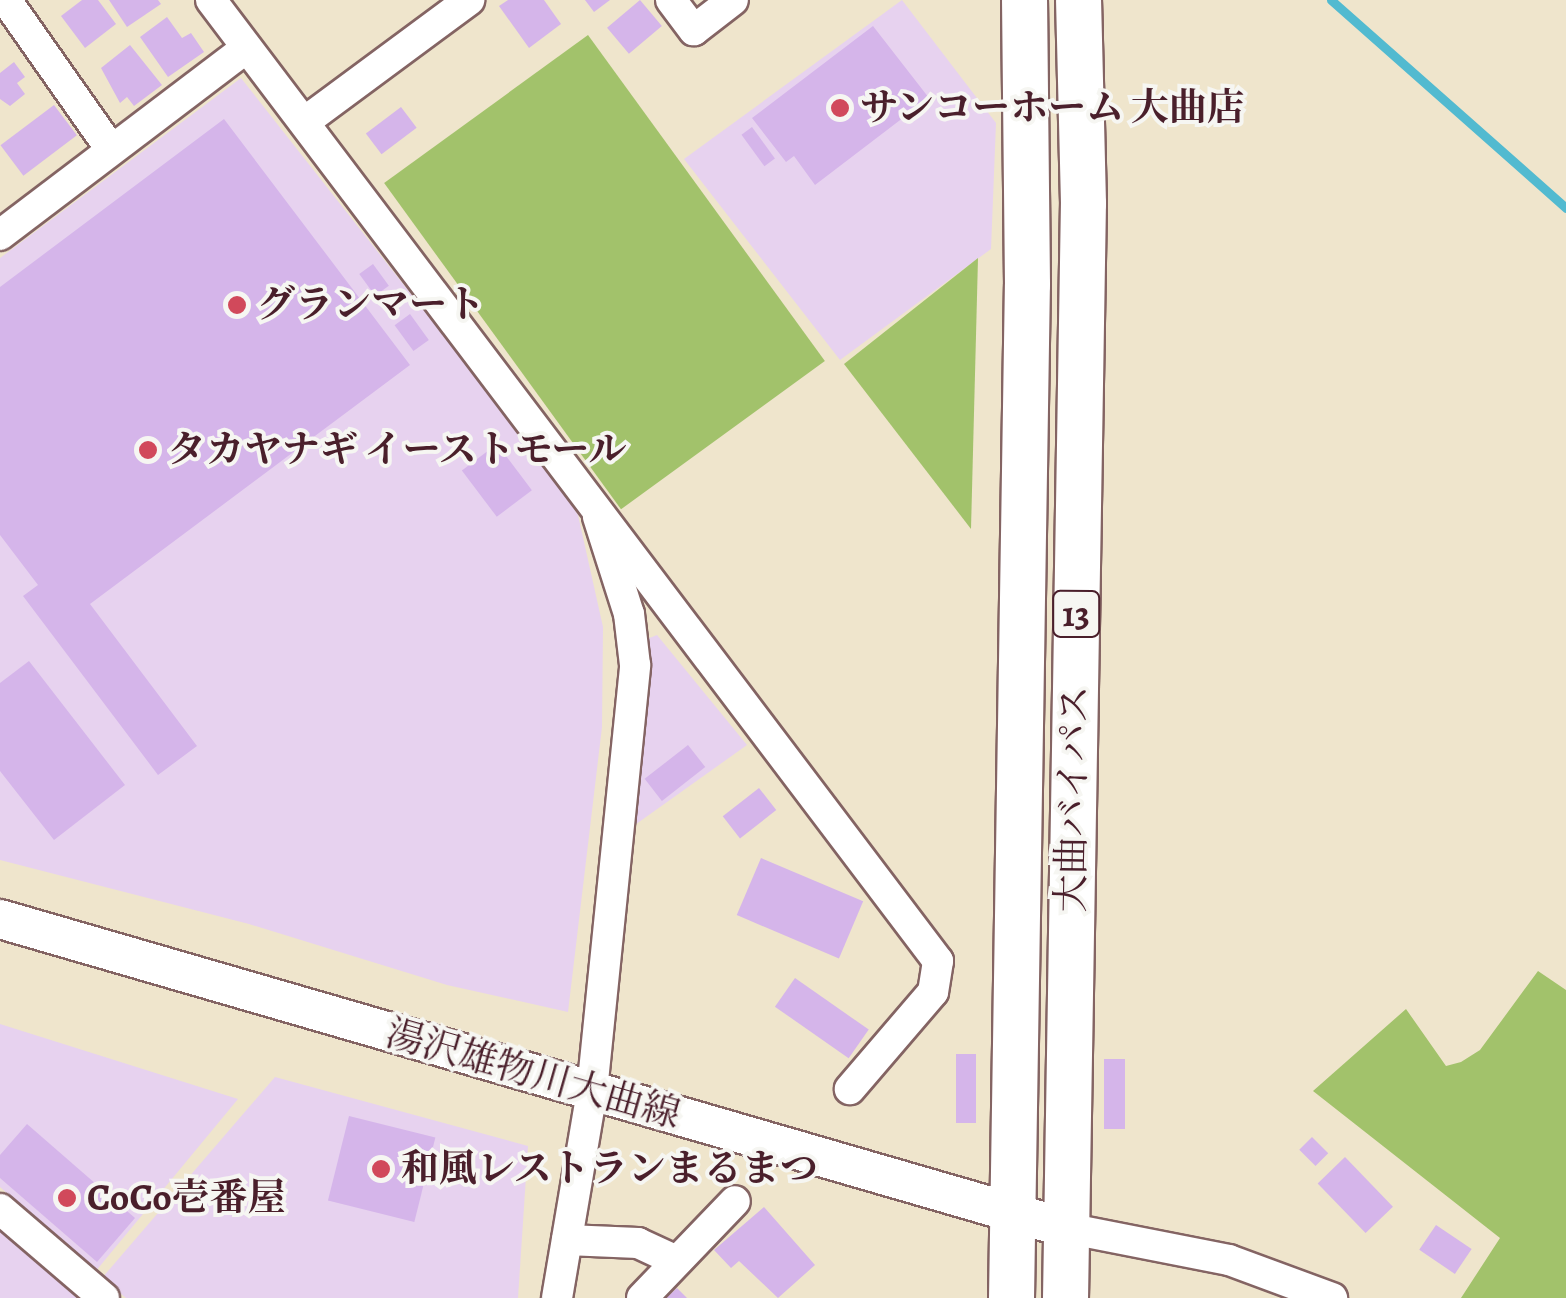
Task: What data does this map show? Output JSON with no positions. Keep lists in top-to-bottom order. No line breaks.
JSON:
{"streets":{"highway":["13","大曲バイパス"],"main road":["湯沢雄物川大曲線"]},"crossings":[["大曲バイパス","湯沢雄物川大曲線"]],"places":["サンコーホーム 大曲店","グランマート","タカヤナギ イーストモール","和風レストランまるまつ","CoCo壱番屋"]}
